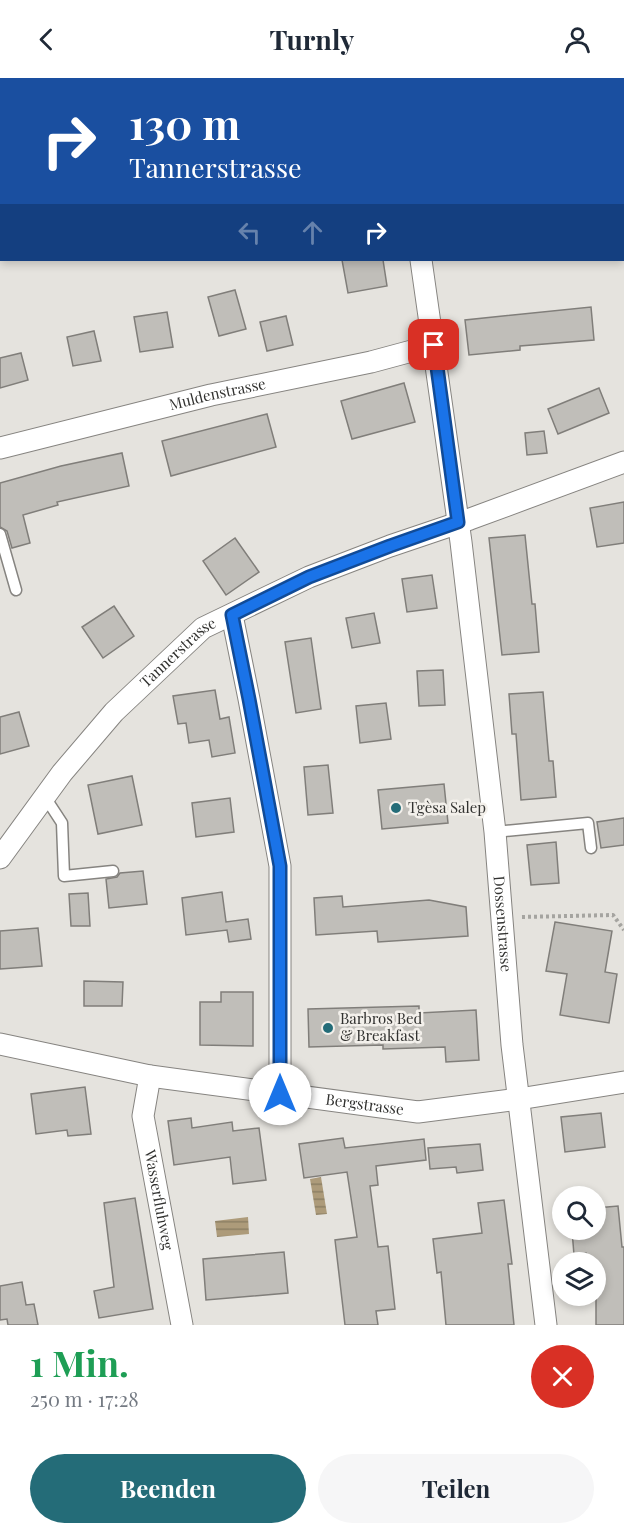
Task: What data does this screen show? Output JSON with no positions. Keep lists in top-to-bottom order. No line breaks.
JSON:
{"streets":{"street":["Muldenstrasse","Tannerstrasse","Dossenstrasse","Bergstrasse","Wasserfluhweg"]},"crossings":[["Muldenstrasse","Dossenstrasse"],["Tannerstrasse","Dossenstrasse"],["Dossenstrasse","Bergstrasse"],["Bergstrasse","Wasserfluhweg"]],"places":["Tgèsa Salep","Barbros Bed & Breakfast"],"page":{"header":"Turnly","turn":["130 m","Tannerstrasse"],"heading":["1 Min.","250 m · 17:28"],"buttons":["Beenden","Teilen"]}}
